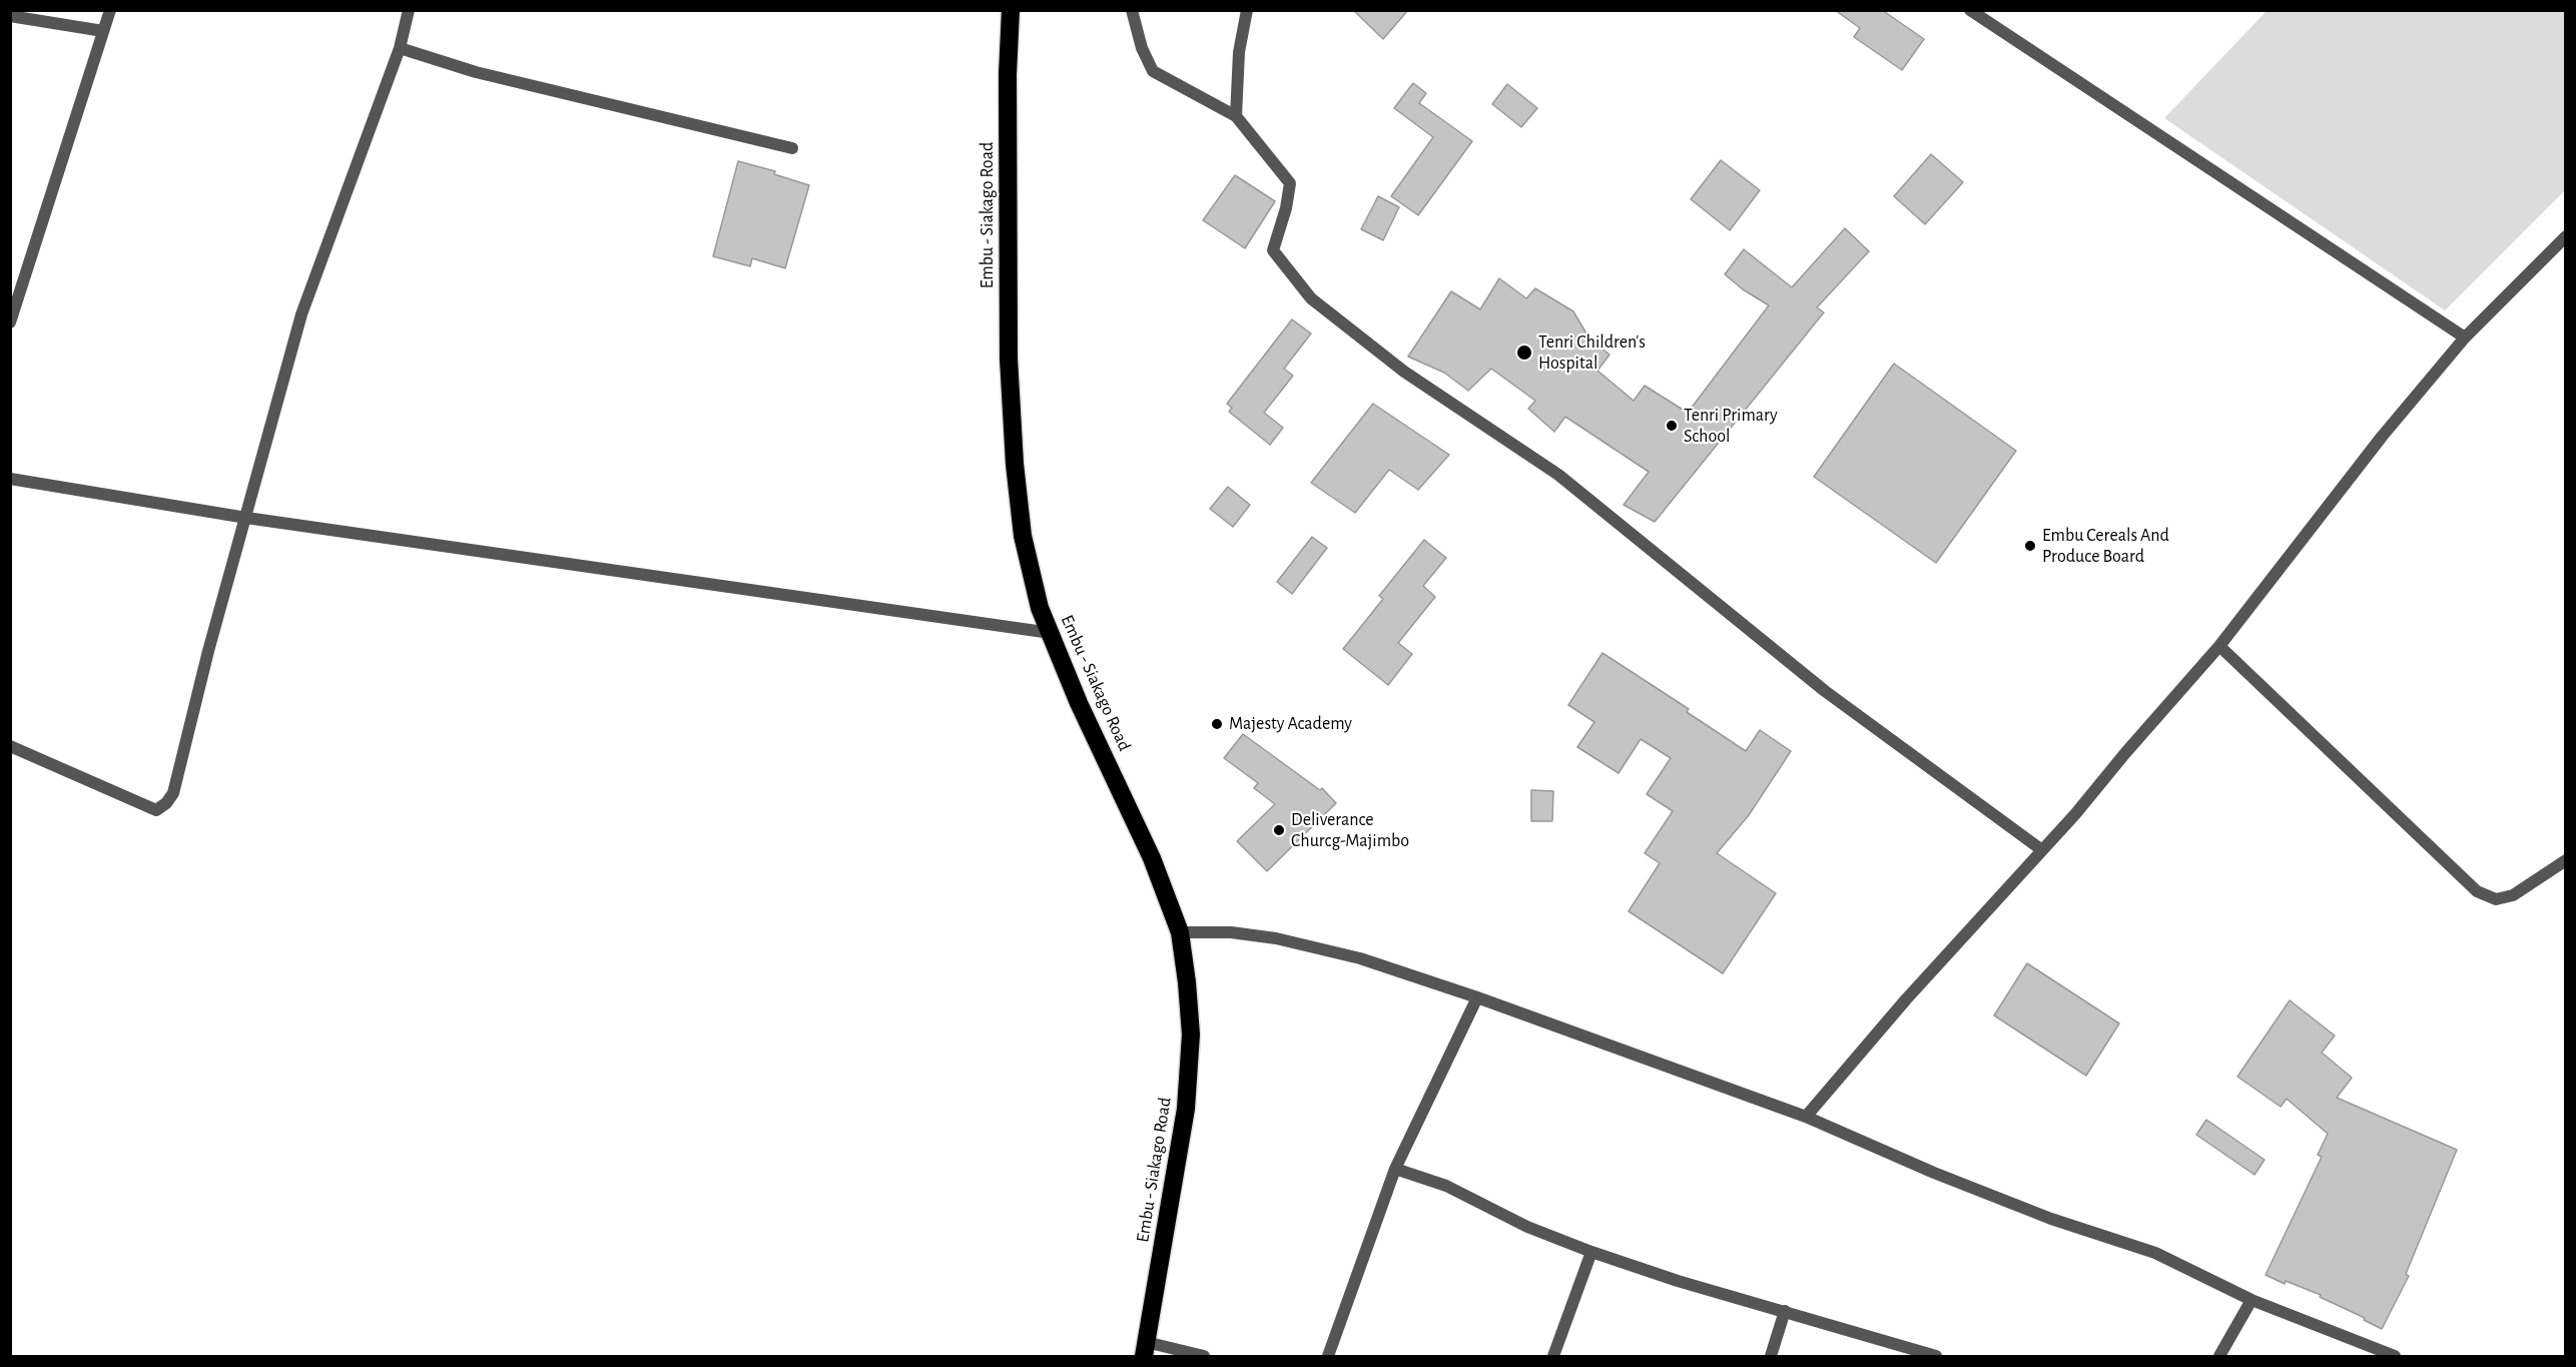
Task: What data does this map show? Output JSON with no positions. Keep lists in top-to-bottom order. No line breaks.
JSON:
{"streets":{"highway":["Embu - Siakago Road"]},"places":["Tenri Children's Hospital","Tenri Primary School","Embu Cereals And Produce Board","Majesty Academy","Deliverance Churcg-Majimbo"]}
